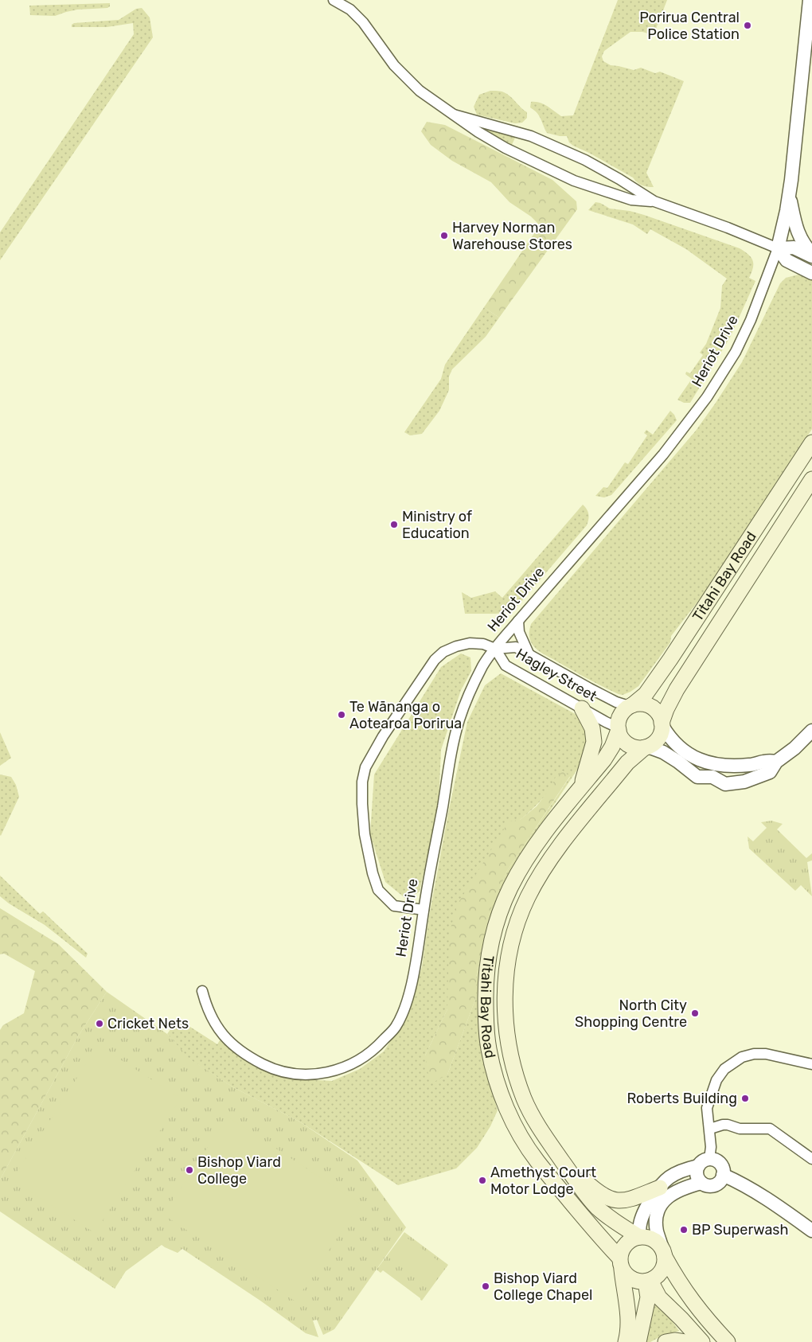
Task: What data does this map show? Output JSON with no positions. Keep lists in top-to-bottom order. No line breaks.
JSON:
{"streets":{"main road":["Titahi Bay Road"],"street":["Heriot Drive","Hagley Street"]},"crossings":[["Heriot Drive","Hagley Street"],["Titahi Bay Road","Hagley Street"]],"places":["Porirua Central Police Station","Harvey Norman Warehouse Stores","Ministry of Education","Te Wānanga o Aotearoa Porirua","North City Shopping Centre","Cricket Nets","Roberts Building","Bishop Viard College","Amethyst Court Motor Lodge","BP Superwash","Bishop Viard College Chapel"]}
